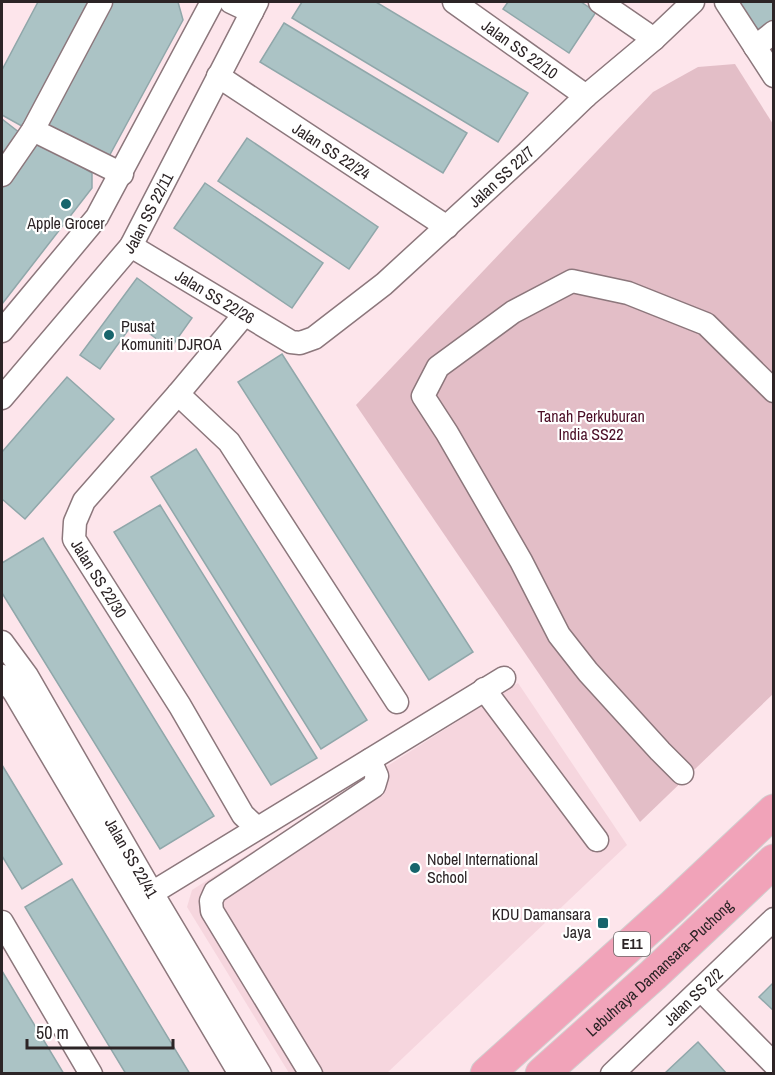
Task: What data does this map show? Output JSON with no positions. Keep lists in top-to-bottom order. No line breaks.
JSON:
{"streets":{"highway":["E11","Lebuhraya Damansara–Puchong"],"street":["Jalan SS 22/10","Jalan SS 22/24","Jalan SS 22/7","Jalan SS 22/11","Jalan SS 22/26","Jalan SS 22/30","Jalan SS 22/41","Jalan SS 2/2"]},"crossings":[["Jalan SS 22/10","Jalan SS 22/7"],["Jalan SS 22/24","Jalan SS 22/7"],["Jalan SS 22/24","Jalan SS 22/11"],["Jalan SS 22/7","Jalan SS 22/26"],["Jalan SS 22/11","Jalan SS 22/26"],["Jalan SS 22/26","Jalan SS 22/30"]],"parks":["Tanah Perkuburan India SS22"],"places":{"other":["Apple Grocer","Pusat Komuniti DJROA","Nobel International School"],"transit":["KDU Damansara Jaya"]},"scale_bar":"50 m"}
